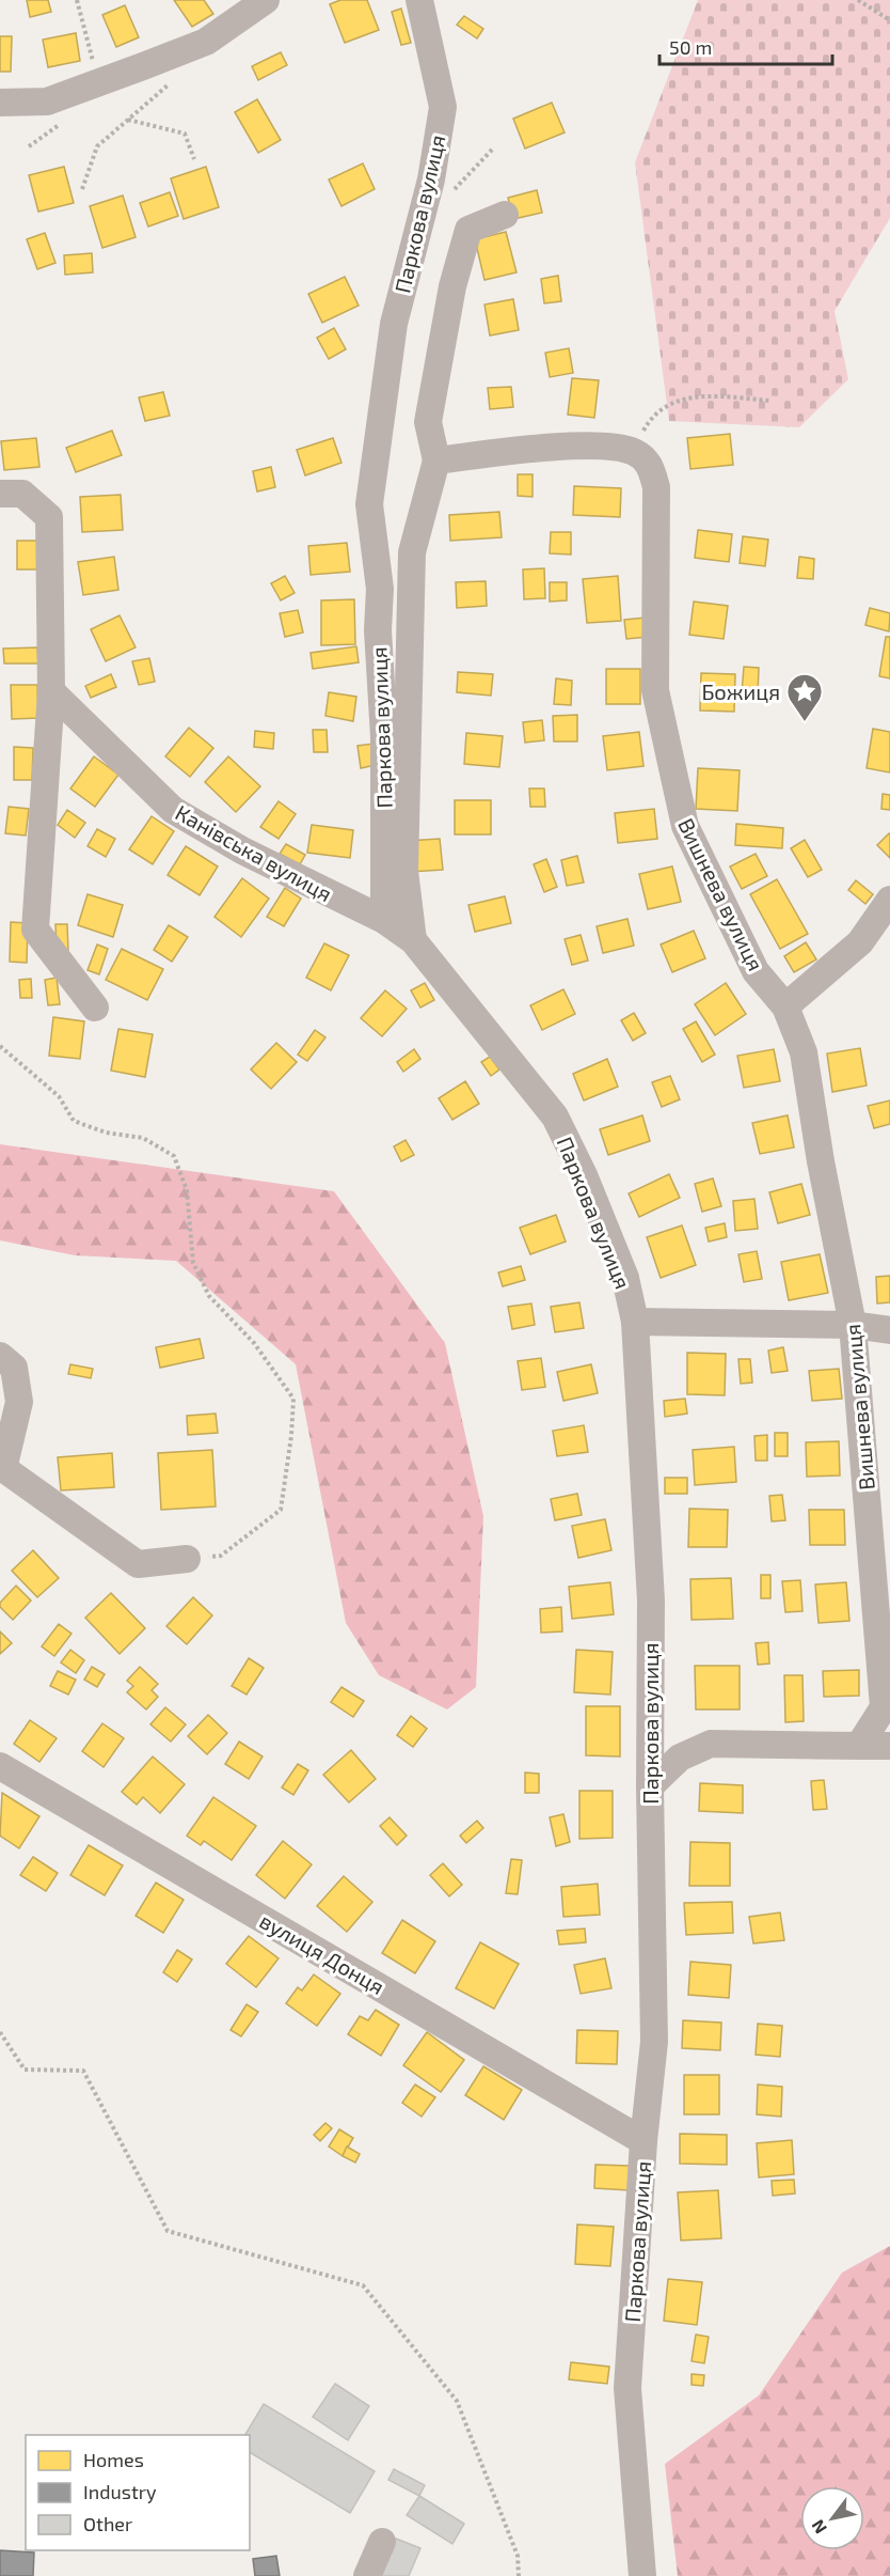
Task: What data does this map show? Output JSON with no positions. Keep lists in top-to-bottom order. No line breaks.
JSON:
{"streets":{"street":["Паркова вулиця","Канівська вулиця","Вишнева вулиця","вулиця Донця"]},"crossings":[["Паркова вулиця","Канівська вулиця"],["Паркова вулиця","вулиця Донця"]],"places":{"place":["Божиця"]},"legend":["Homes","Industry","Other"],"scale_bar":"50 m","north":"bottom left"}
